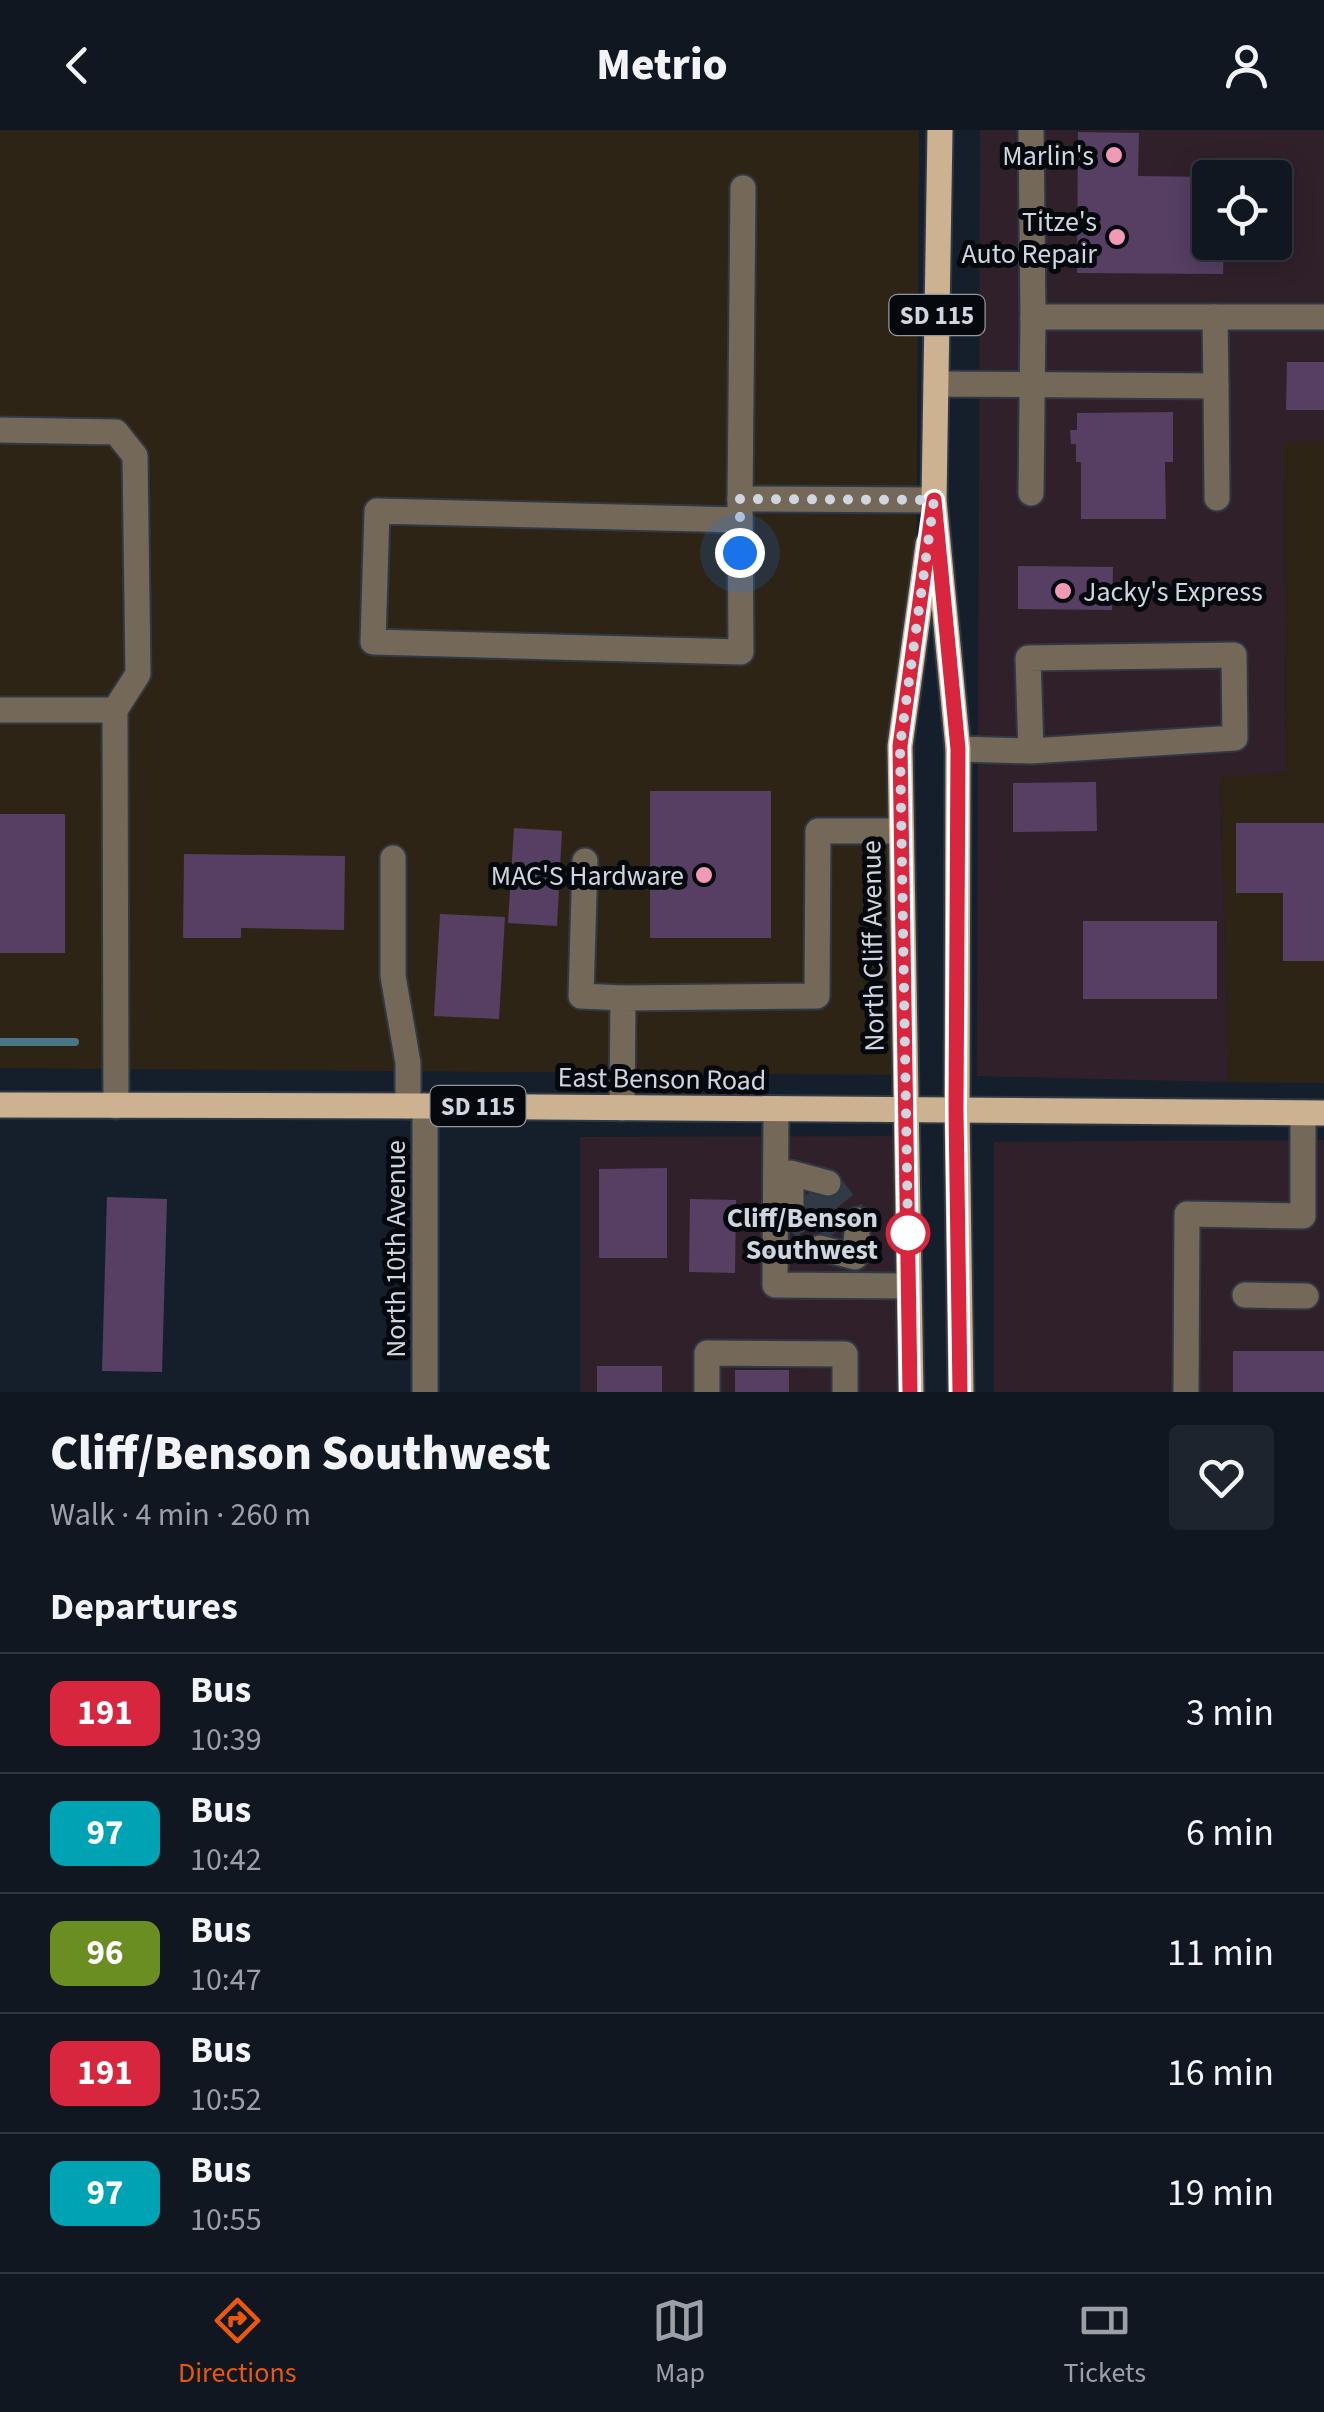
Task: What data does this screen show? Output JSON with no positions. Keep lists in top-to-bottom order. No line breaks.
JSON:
{"streets":{"main road":["SD 115","North Cliff Avenue","East Benson Road"],"street":["North 10th Avenue"]},"crossings":[["North Cliff Avenue","East Benson Road"],["East Benson Road","North 10th Avenue"]],"places":["Marlin's","Titze's Auto Repair","Jacky's Express","MAC'S Hardware","Cliff/Benson Southwest"],"lines":["bus line 191"],"page":{"header":"Metrio","heading":[["Cliff/Benson Southwest","Walk · 4 min · 260 m"],"Departures"],"list":[{"mark":"191","name":"Bus","note":"10:39","value":"3 min"},{"mark":"97","name":"Bus","note":"10:42","value":"6 min"},{"mark":"96","name":"Bus","note":"10:47","value":"11 min"},{"mark":"191","name":"Bus","note":"10:52","value":"16 min"},{"mark":"97","name":"Bus","note":"10:55","value":"19 min"}],"tabs":["Directions","Map","Tickets"]}}
